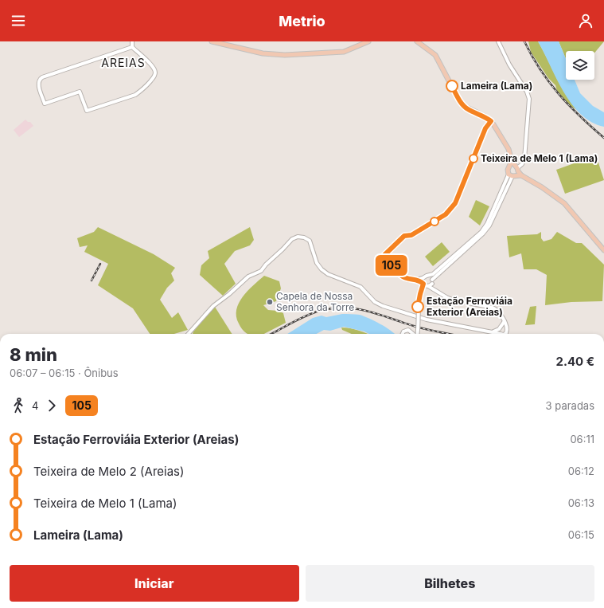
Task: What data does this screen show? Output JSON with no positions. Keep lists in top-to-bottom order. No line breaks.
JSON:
{"districts":["AREIAS"],"places":["Lameira (Lama)","Teixeira de Melo 1 (Lama)","Capela de Nossa Senhora da Torre","Estação Ferroviáia Exterior (Areias)"],"lines":["bus line 105"],"page":{"header":"Metrio","on_map":"105","heading":["8 min","06:07 – 06:15 · Ônibus","2.40 €"],"legs":["4","105","3 paradas"],"list":[{"name":"Estação Ferroviáia Exterior (Areias)","value":"06:11"},{"name":"Teixeira de Melo 2 (Areias)","value":"06:12"},{"name":"Teixeira de Melo 1 (Lama)","value":"06:13"},{"name":"Lameira (Lama)","value":"06:15"}],"buttons":["Iniciar","Bilhetes"]}}
